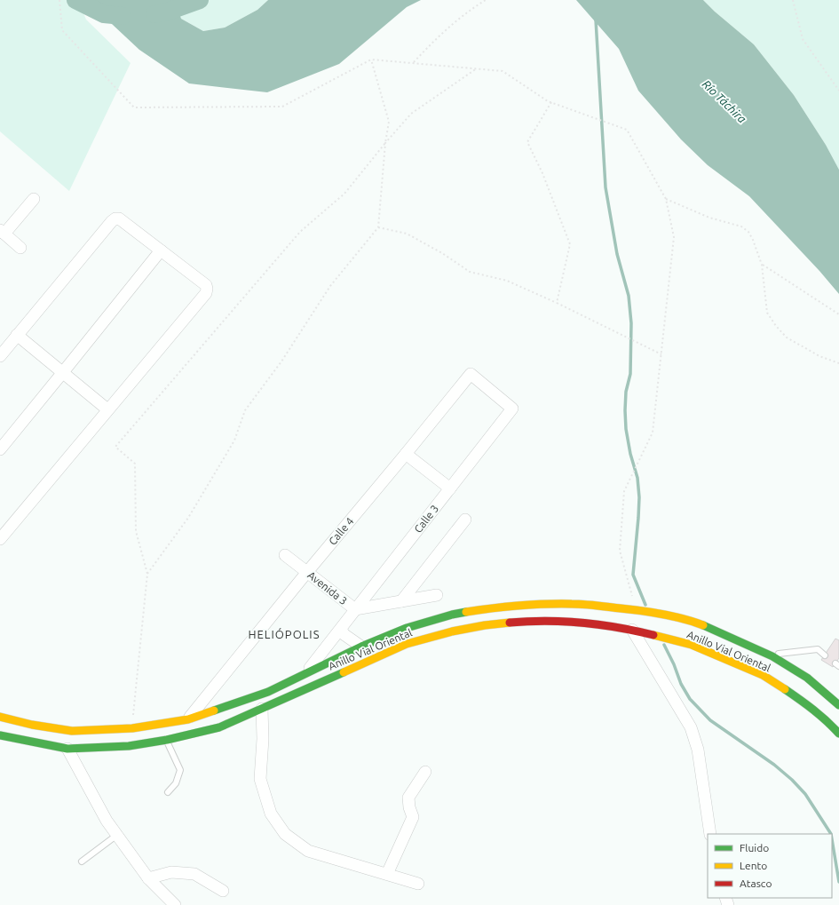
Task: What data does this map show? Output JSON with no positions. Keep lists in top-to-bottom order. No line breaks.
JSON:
{"streets":{"highway":["Anillo Vial Oriental"],"street":["Calle 3","Calle 4","Avenida 3"]},"crossings":[["Calle 3","Calle 4"],["Calle 3","Avenida 3"],["Calle 3","Anillo Vial Oriental"],["Calle 4","Avenida 3"],["Calle 4","Anillo Vial Oriental"]],"districts":["HELIÓPOLIS"],"water":["Río Táchira"],"legend":["Fluido","Lento","Atasco"]}
